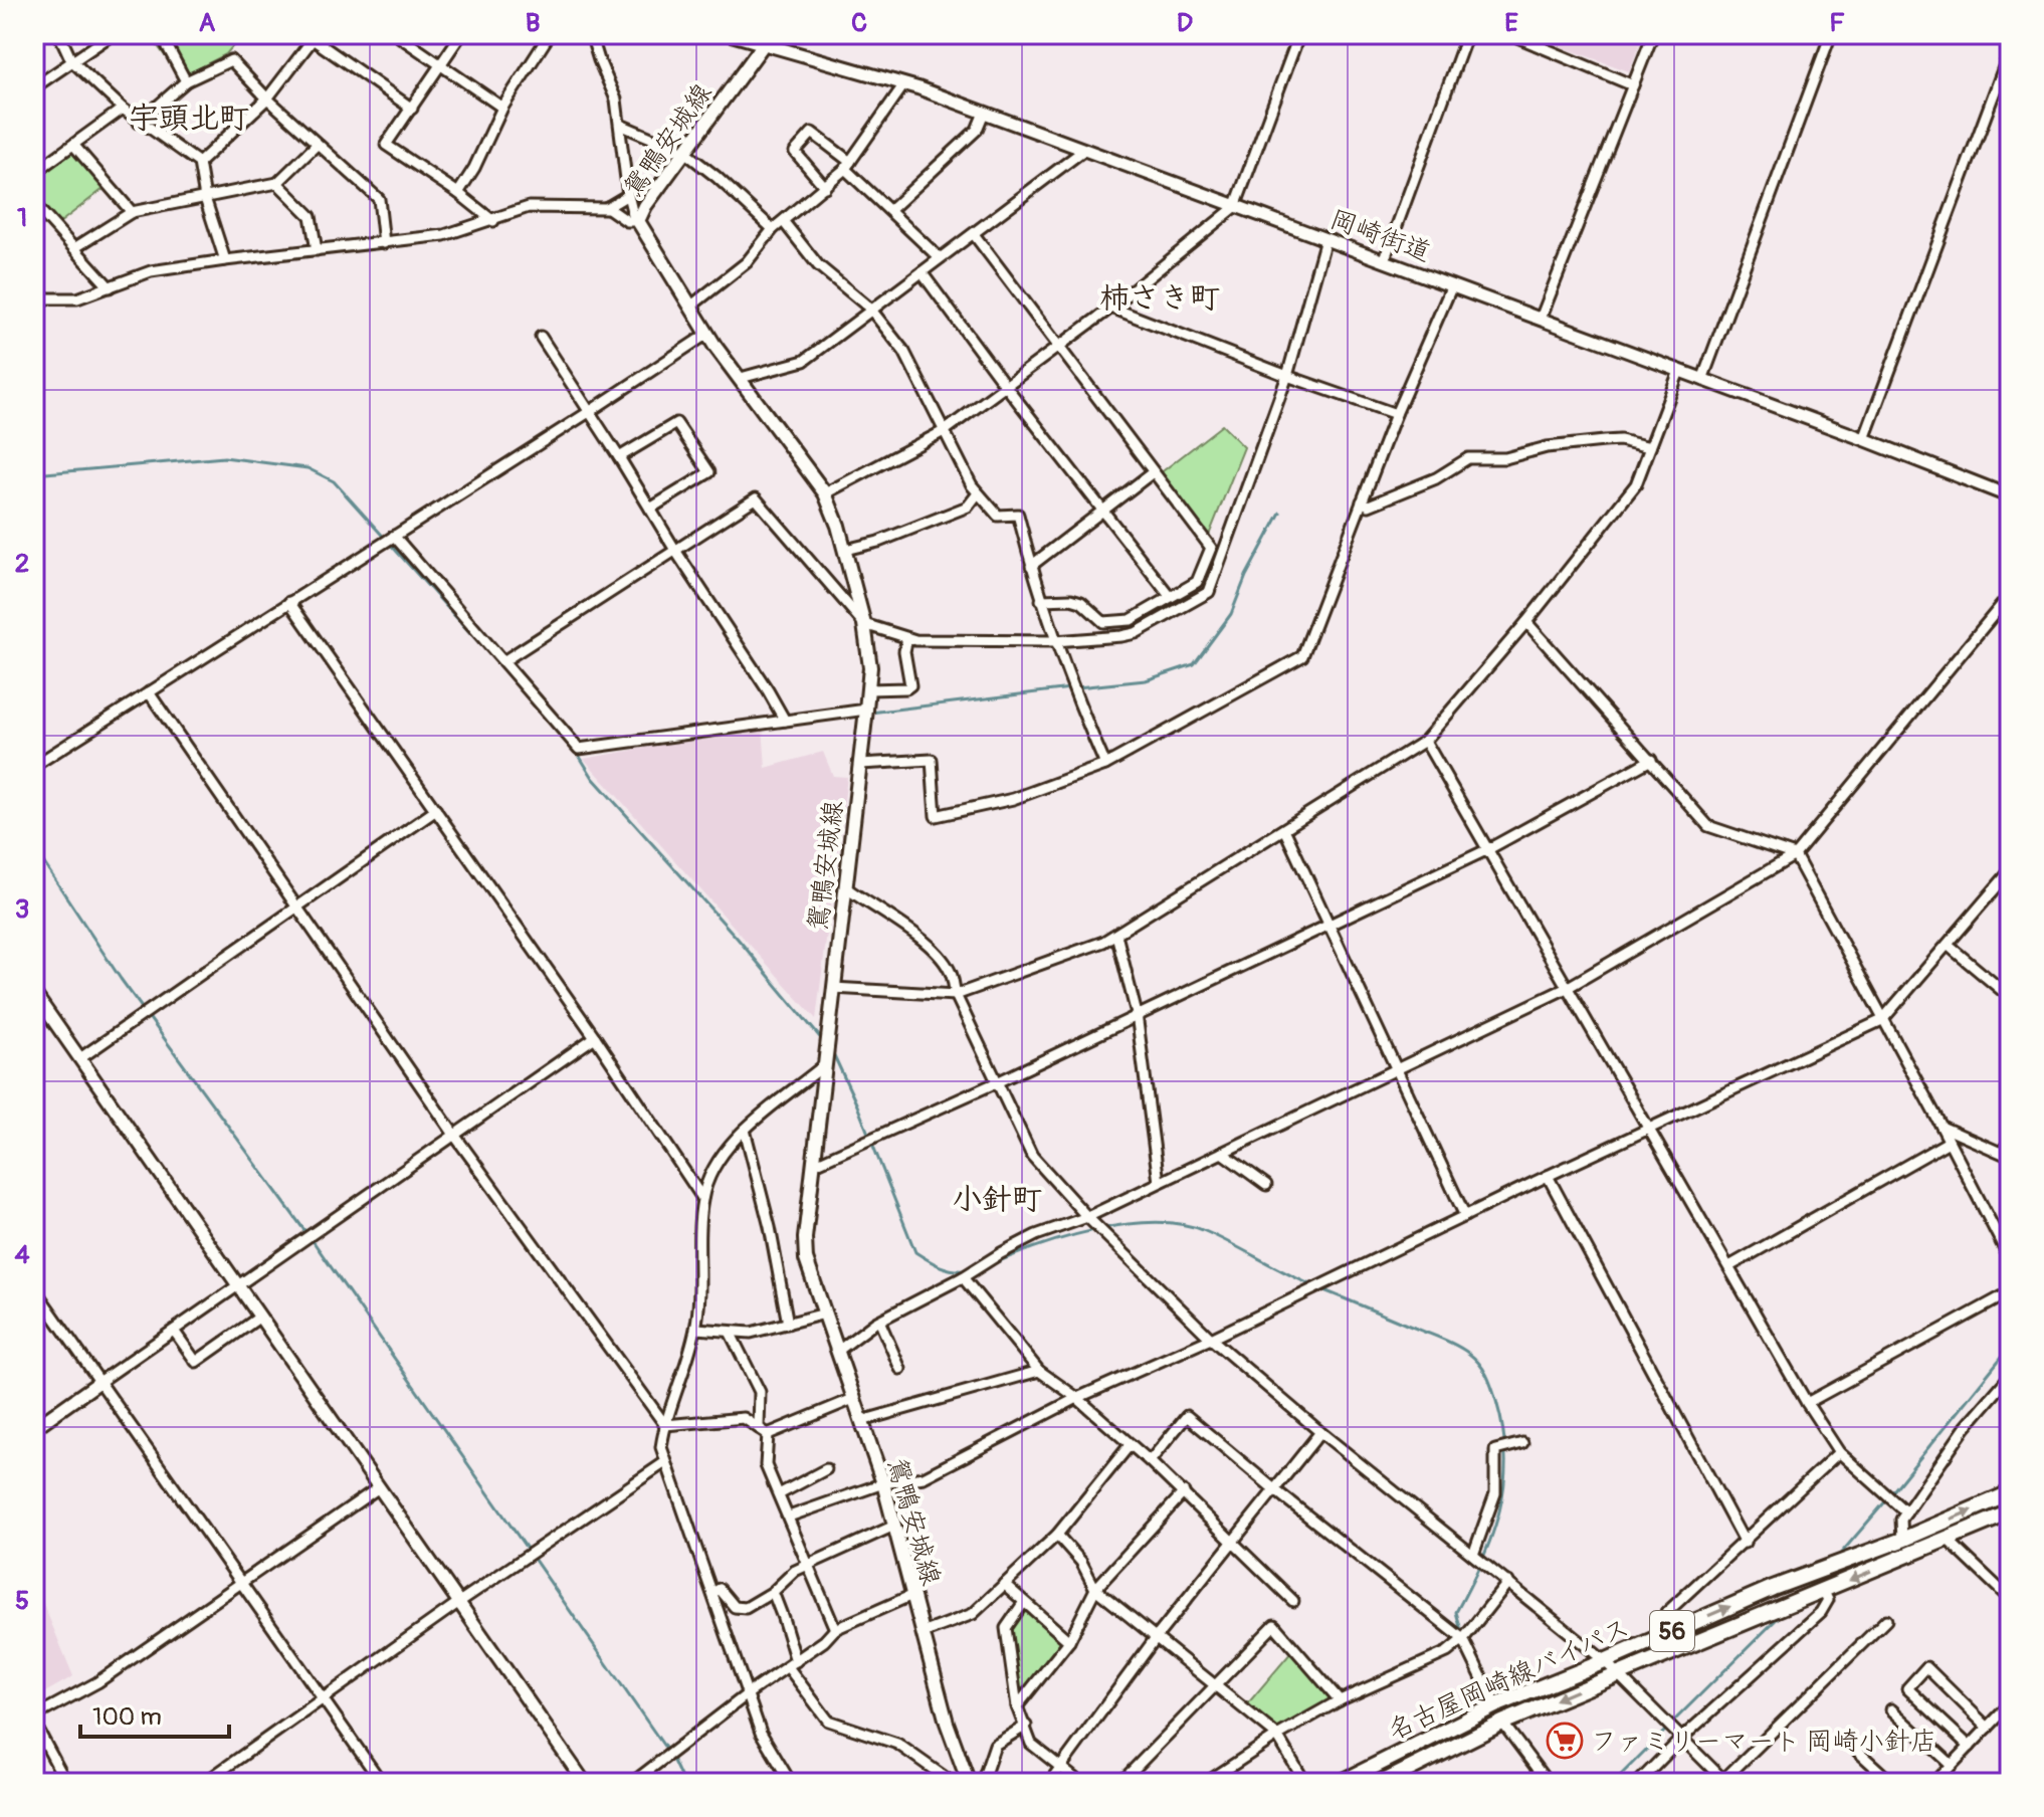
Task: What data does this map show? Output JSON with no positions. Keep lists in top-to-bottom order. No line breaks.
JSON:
{"streets":{"main road":["鴛鴨安城線","56","名古屋岡崎線バイパス"],"street":["岡崎街道"]},"crossings":[["鴛鴨安城線","岡崎街道"]],"districts":["宇頭北町","柿さき町","小針町"],"places":{"supermarket":["ファミリーマート 岡崎小針店"]},"scale_bar":"100 m","grid":{"columns":["A","B","C","D","E","F"],"rows":["1","2","3","4","5"]}}
